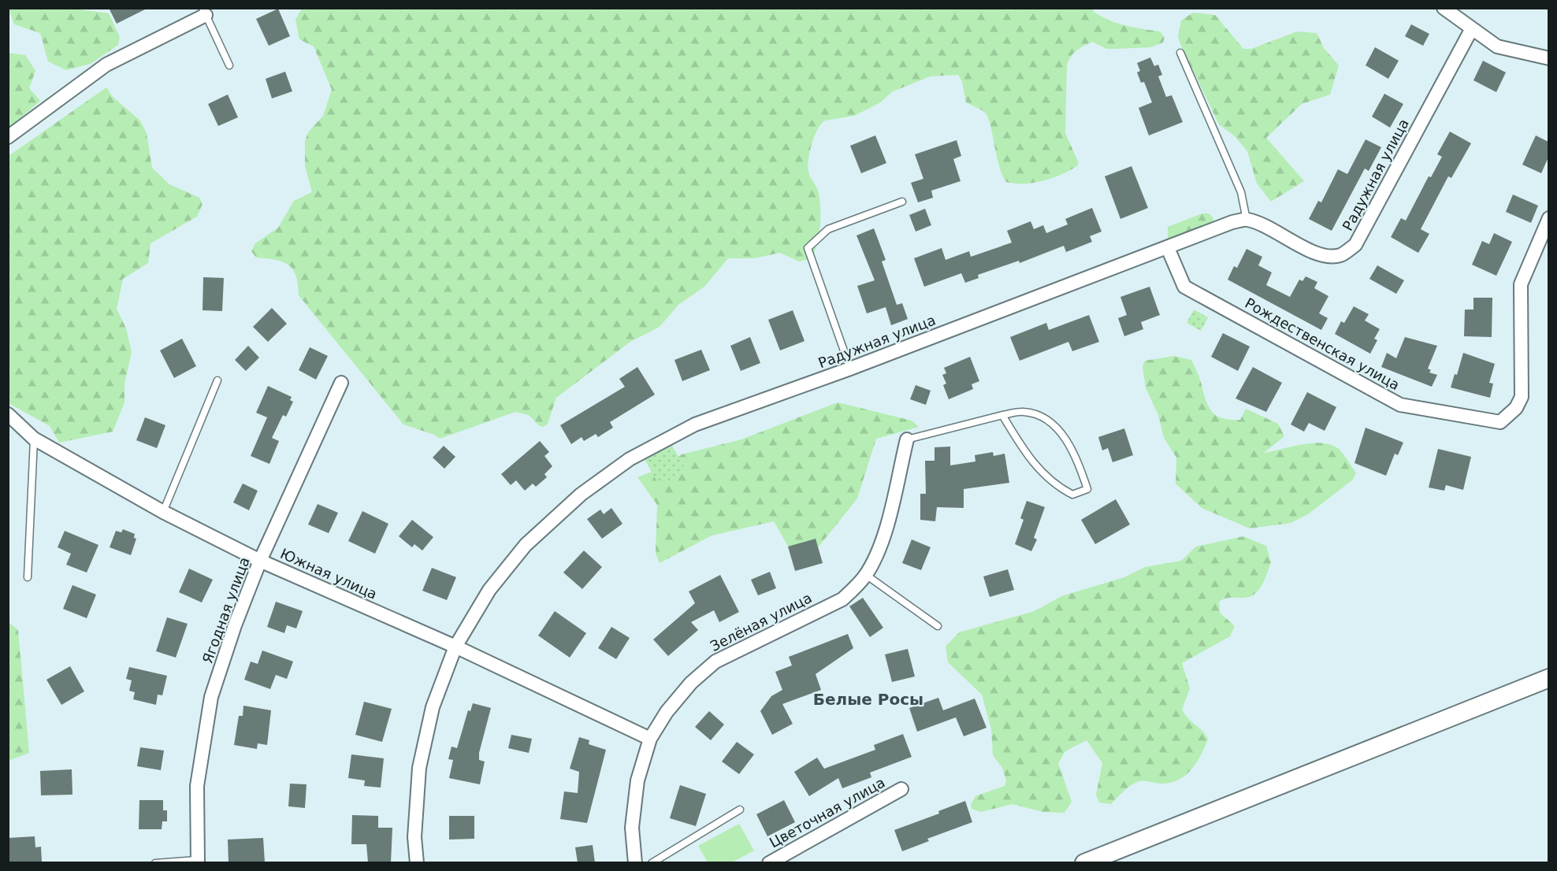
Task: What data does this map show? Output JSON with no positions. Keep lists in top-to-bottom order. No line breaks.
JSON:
{"streets":{"street":["Радужная улица","Рождественская улица","Южная улица","Ягодная улица","Зелёная улица","Цветочная улица"]},"crossings":[["Радужная улица","Рождественская улица"],["Радужная улица","Южная улица"],["Южная улица","Ягодная улица"],["Южная улица","Зелёная улица"]],"districts":["Белые Росы"]}
